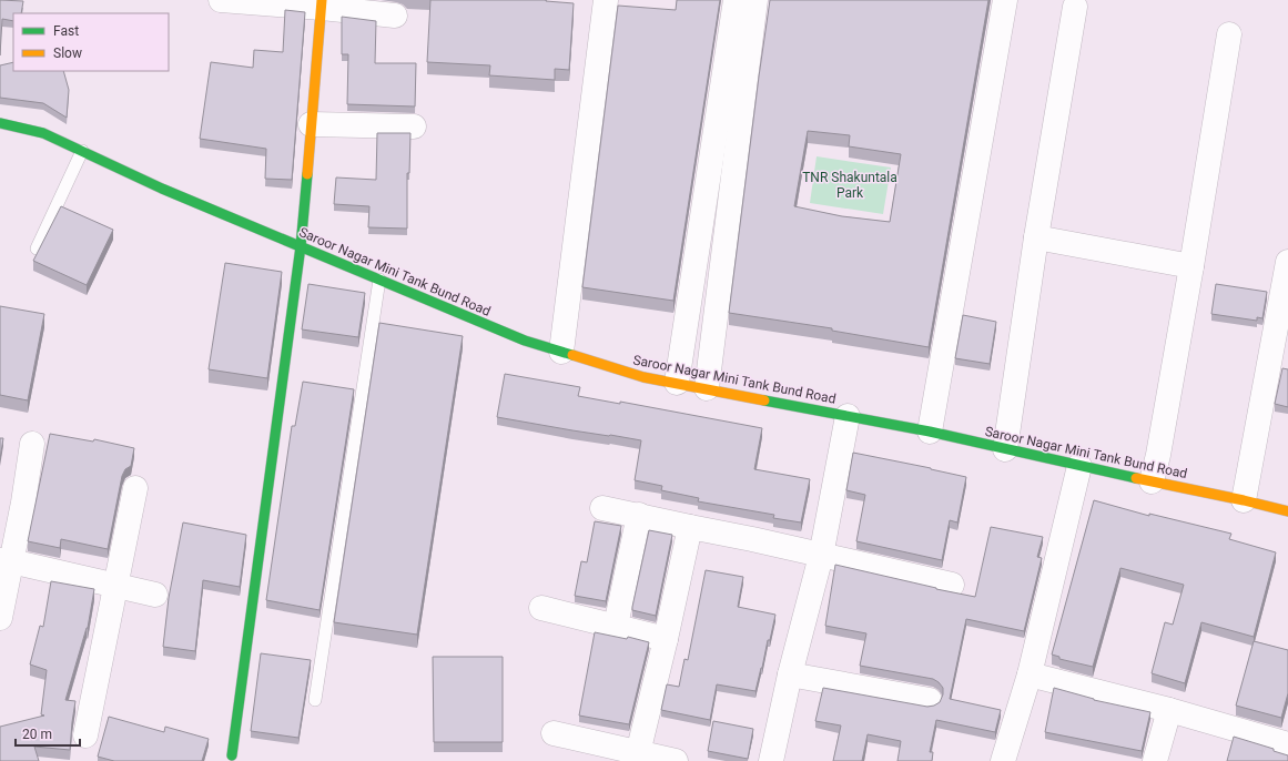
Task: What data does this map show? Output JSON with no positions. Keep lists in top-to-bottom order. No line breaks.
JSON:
{"streets":{"main road":["Saroor Nagar Mini Tank Bund Road"]},"parks":["TNR Shakuntala Park"],"legend":["Fast","Slow"],"scale_bar":"20 m"}
